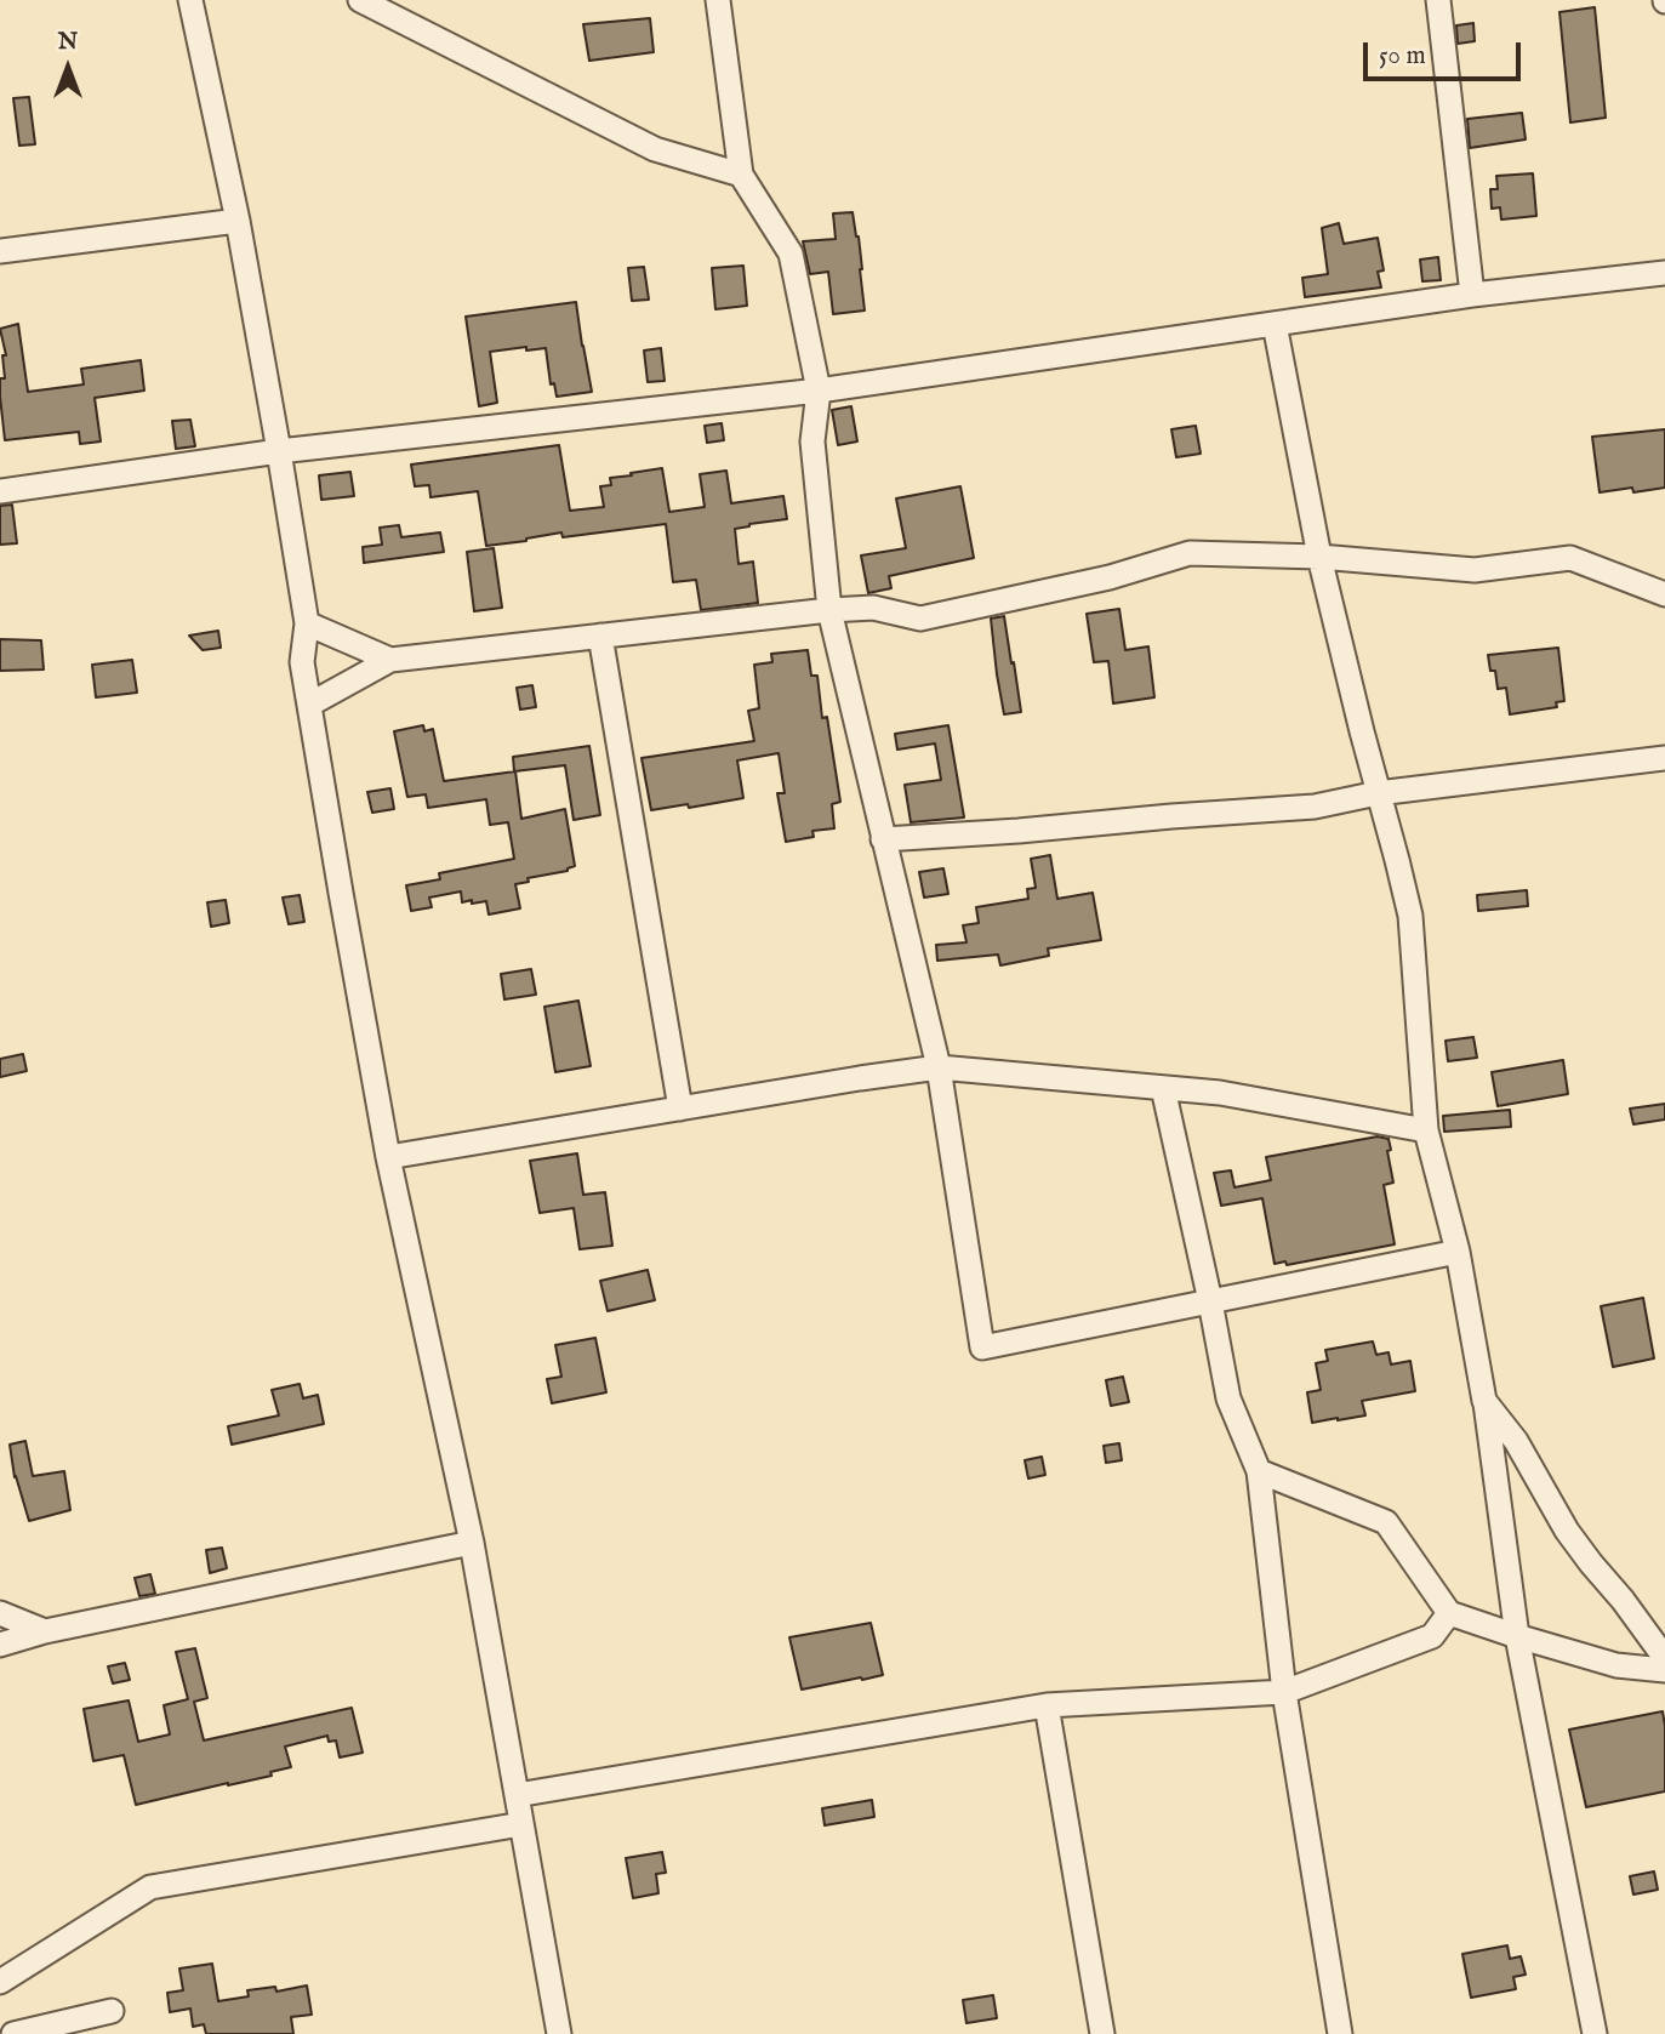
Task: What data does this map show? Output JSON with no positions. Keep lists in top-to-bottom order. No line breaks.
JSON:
{"scale_bar":"50 m","north":"top"}
